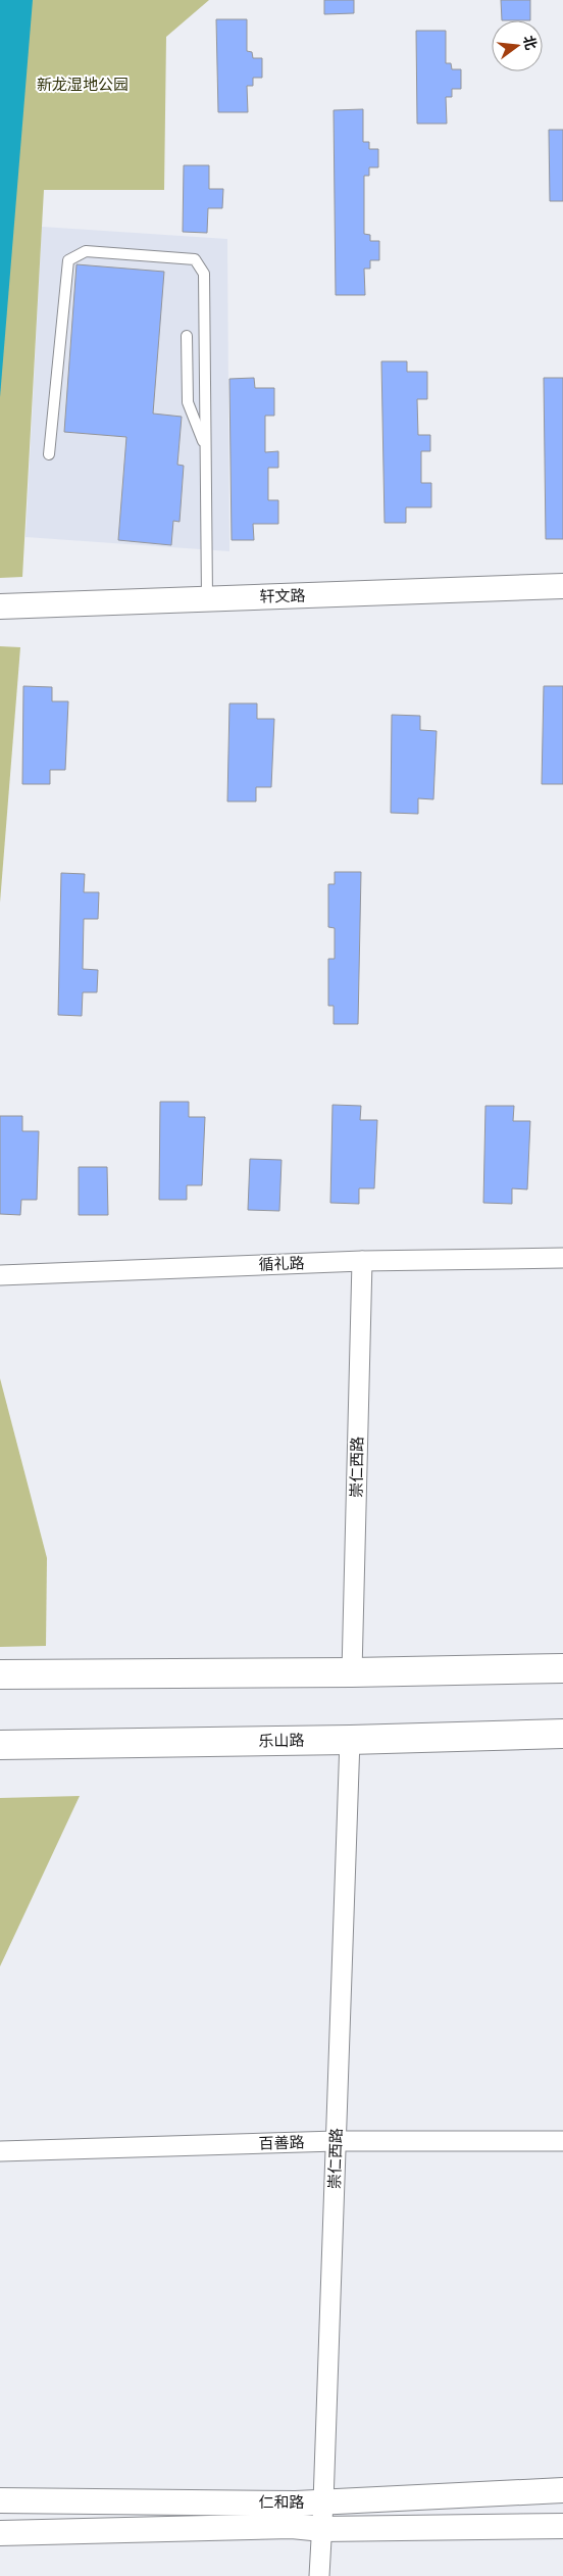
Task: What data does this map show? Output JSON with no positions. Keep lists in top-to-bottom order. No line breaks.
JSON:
{"streets":{"main road":["乐山路"],"street":["轩文路","循礼路","崇仁西路","百善路","仁和路"]},"crossings":[["循礼路","崇仁西路"],["崇仁西路","乐山路"],["崇仁西路","百善路"],["崇仁西路","仁和路"]],"parks":["新龙湿地公园"],"north":"right"}
